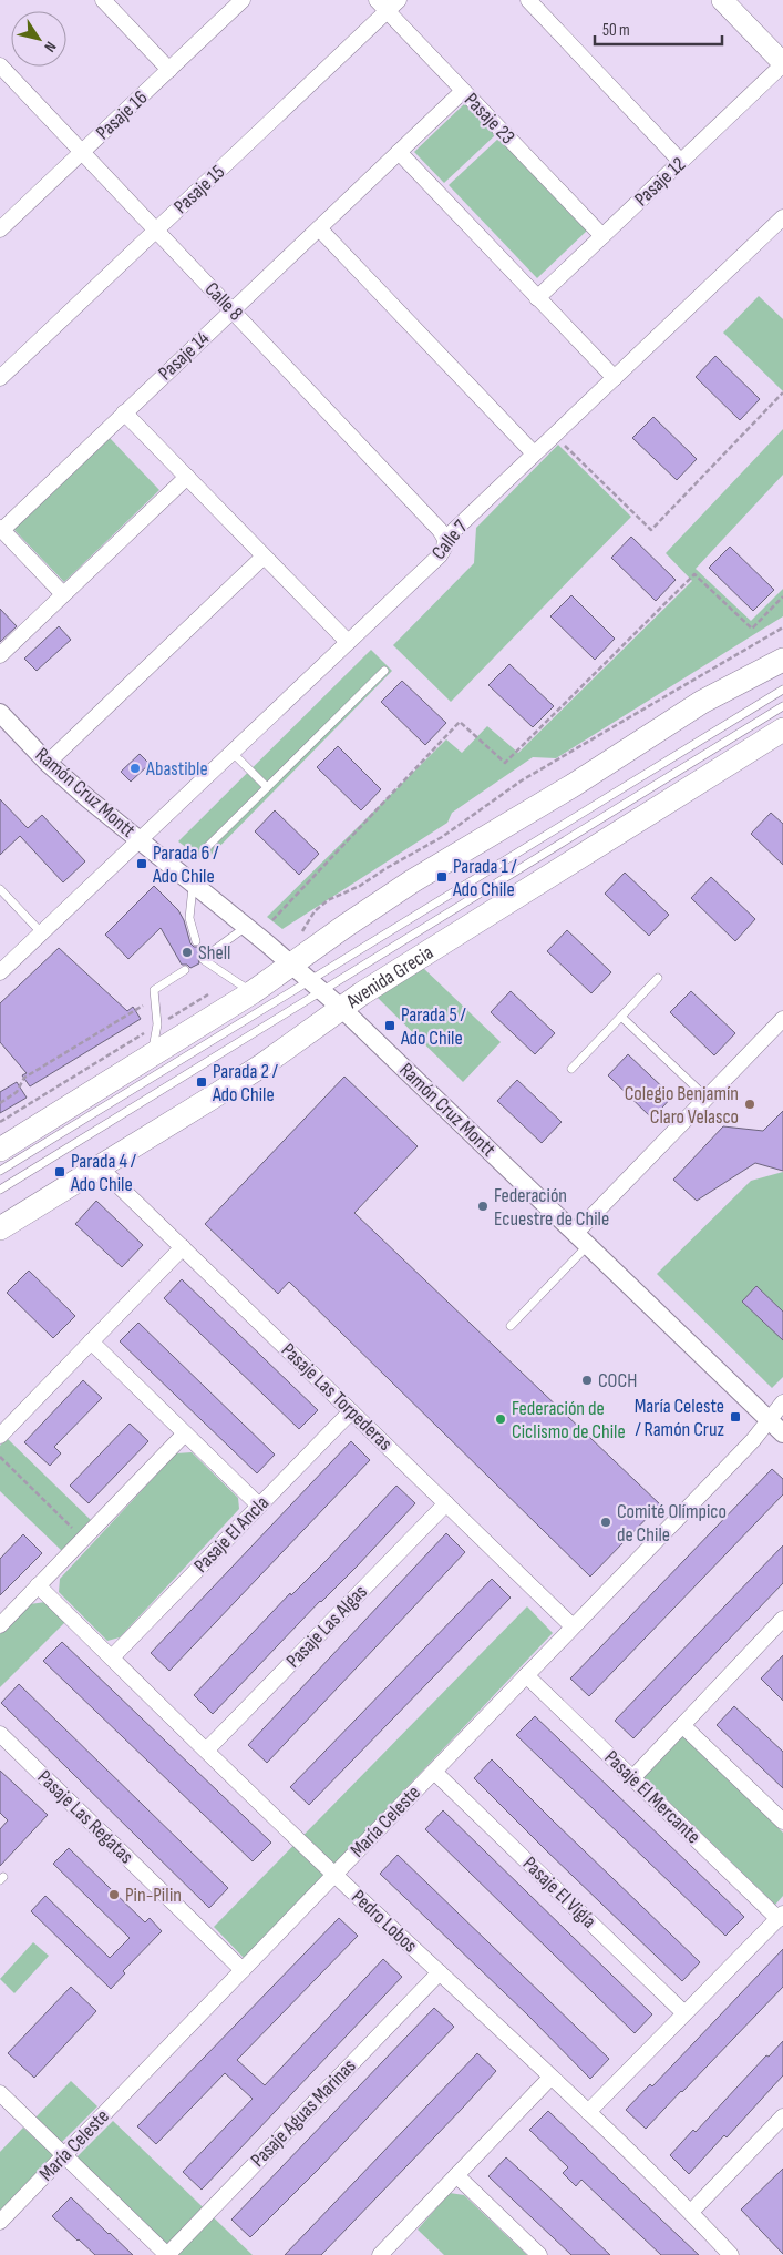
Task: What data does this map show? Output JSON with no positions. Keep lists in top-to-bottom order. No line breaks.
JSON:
{"streets":{"main road":["Avenida Grecia"],"street":["Pasaje 16","Pasaje 23","Pasaje 12","Pasaje 15","Calle 8","Pasaje 14","Calle 7","Ramón Cruz Montt","Pasaje Las Torpederas","Pasaje El Ancla","Pasaje Las Algas","Pasaje El Mercante","Pasaje Las Regatas","María Celeste","Pasaje El Vigía","Pedro Lobos","Pasaje Aguas Marinas"]},"crossings":[["Pasaje 16","Calle 8"],["Pasaje 23","Pasaje 12"],["Pasaje 23","Pasaje 15"],["Pasaje 23","Pasaje 14"],["Pasaje 15","Calle 8"],["Calle 8","Pasaje 14"],["Calle 8","Calle 7"],["Calle 7","Ramón Cruz Montt"],["Ramón Cruz Montt","Avenida Grecia"],["Ramón Cruz Montt","María Celeste"],["Avenida Grecia","Pasaje Las Torpederas"],["Pasaje Las Torpederas","Pasaje El Ancla"],["Pasaje Las Torpederas","Pasaje Las Algas"],["Pasaje Las Torpederas","María Celeste"],["Pasaje El Ancla","Pedro Lobos"],["Pasaje Las Algas","Pedro Lobos"],["Pasaje El Mercante","María Celeste"],["Pasaje Las Regatas","María Celeste"],["María Celeste","Pasaje El Vigía"],["María Celeste","Pedro Lobos"],["Pedro Lobos","Pasaje Aguas Marinas"]],"places":{"other":["Abastible","Shell","Colegio Benjamín Claro Velasco","Federación Ecuestre de Chile","COCH","Federación de Ciclismo de Chile","Comité Olímpico de Chile","Pin-Pilin"],"transit":["Parada 6 / Ado Chile","Parada 1 / Ado Chile","Parada 5 / Ado Chile","Parada 2 / Ado Chile","Parada 4 / Ado Chile","María Celeste / Ramón Cruz"]},"scale_bar":"50 m","north":"bottom right"}
